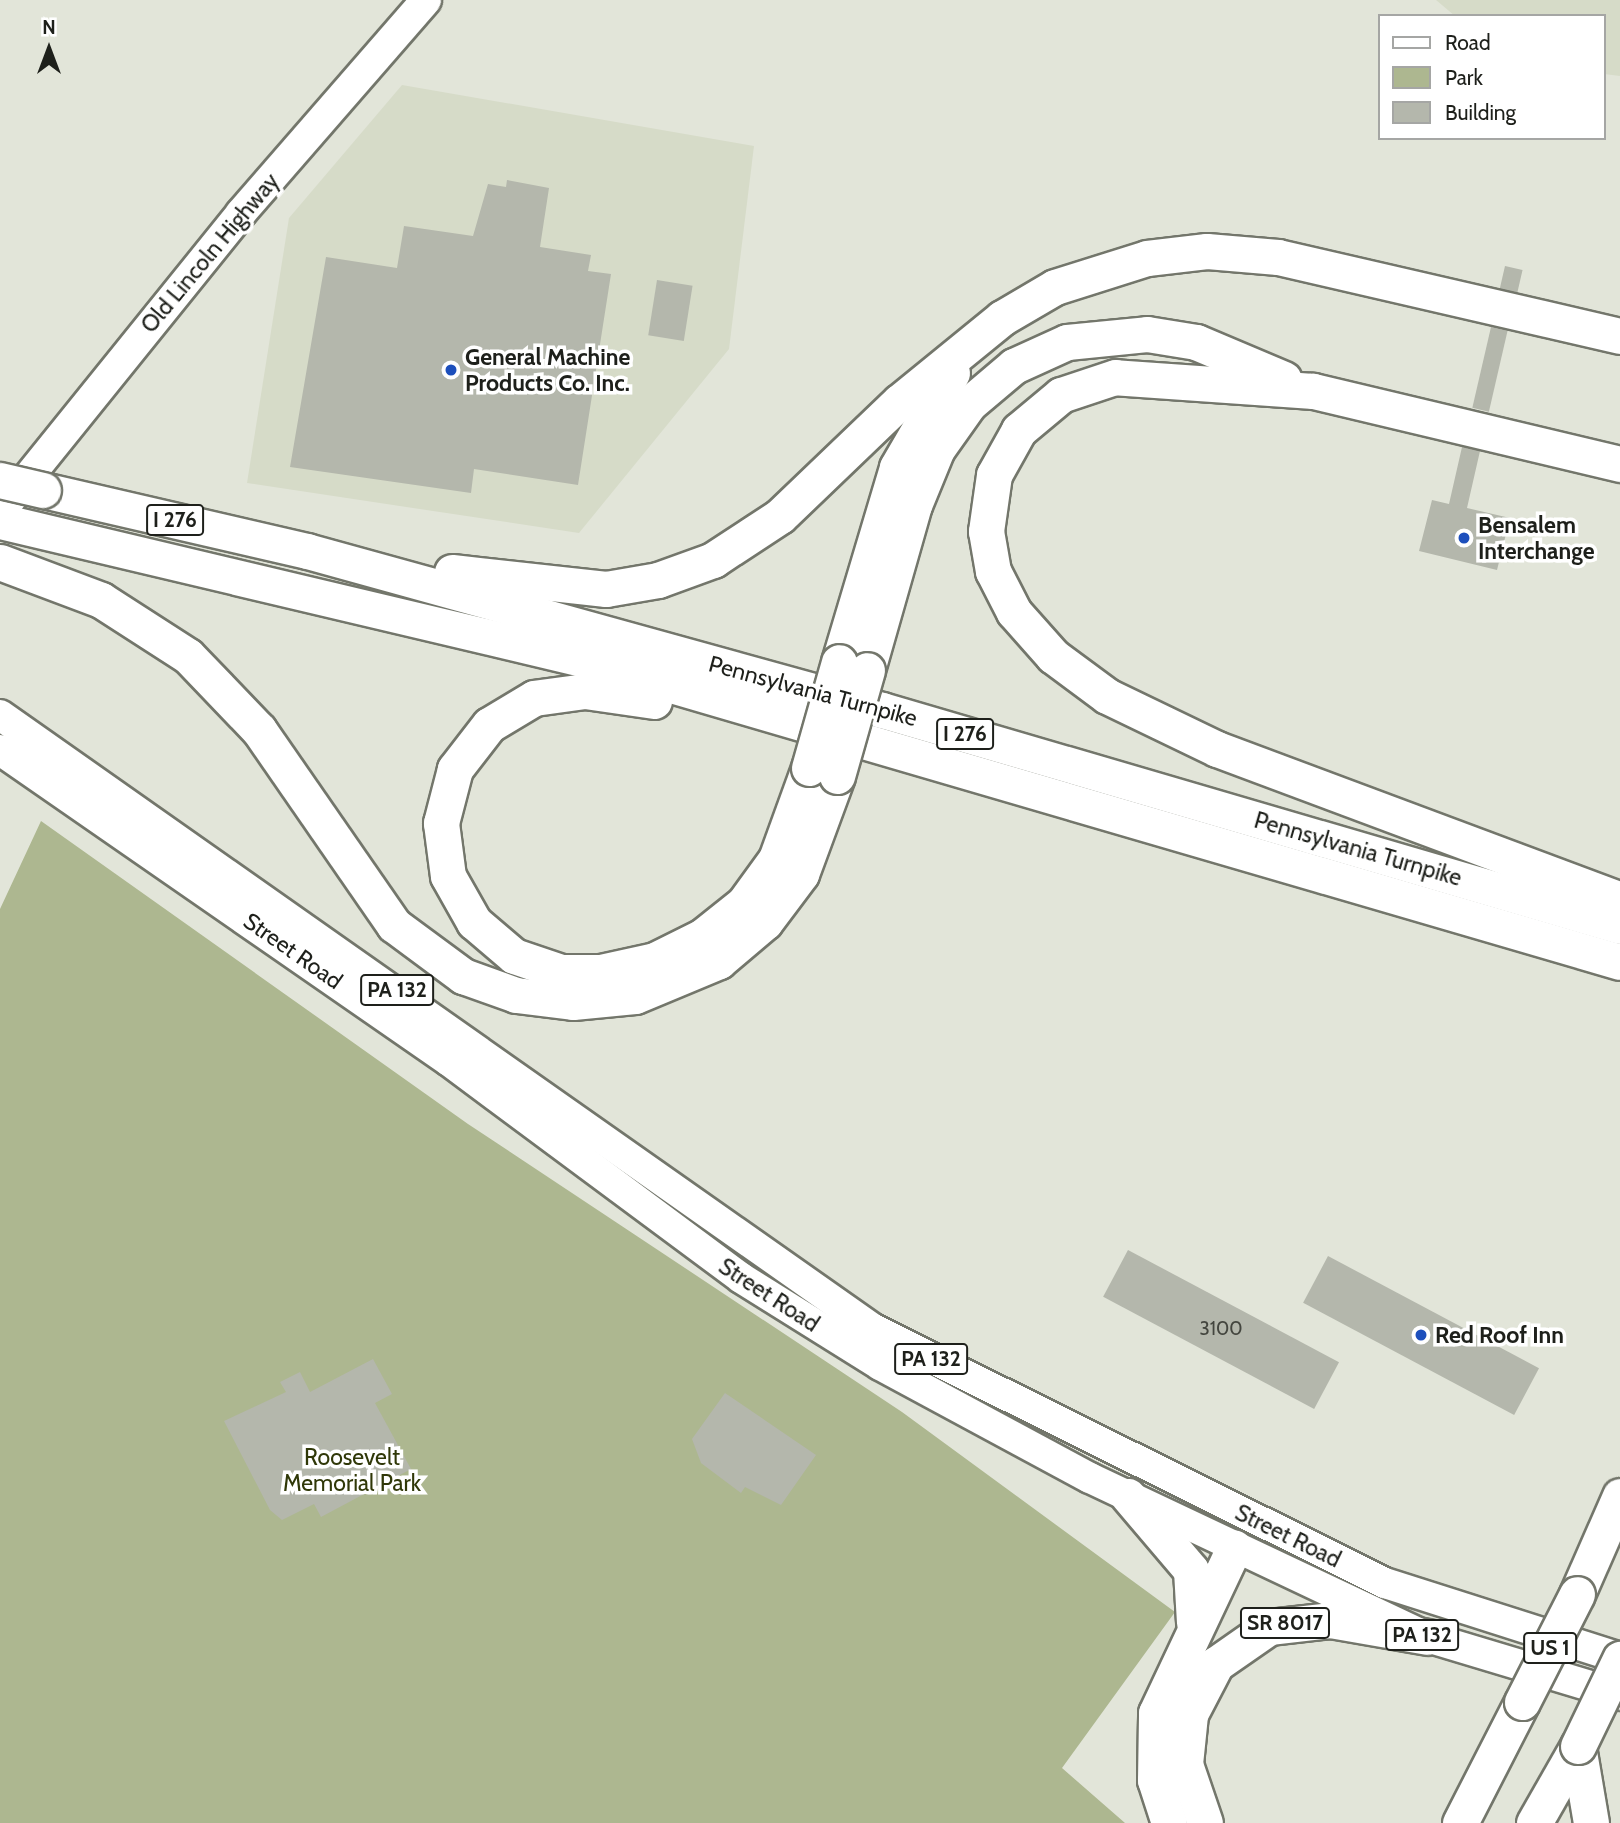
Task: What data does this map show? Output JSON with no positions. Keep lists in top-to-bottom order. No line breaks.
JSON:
{"streets":{"highway":["I 276","Pennsylvania Turnpike","SR 8017","US 1"],"main road":["Old Lincoln Highway","Street Road","PA 132"]},"crossings":[["Old Lincoln Highway","Pennsylvania Turnpike"],["Street Road","SR 8017"]],"parks":["Roosevelt Memorial Park"],"places":["General Machine Products Co. Inc.","Bensalem Interchange","Red Roof Inn"],"house_numbers":["3100"],"legend":["Road","Park","Building"],"north":"top"}
